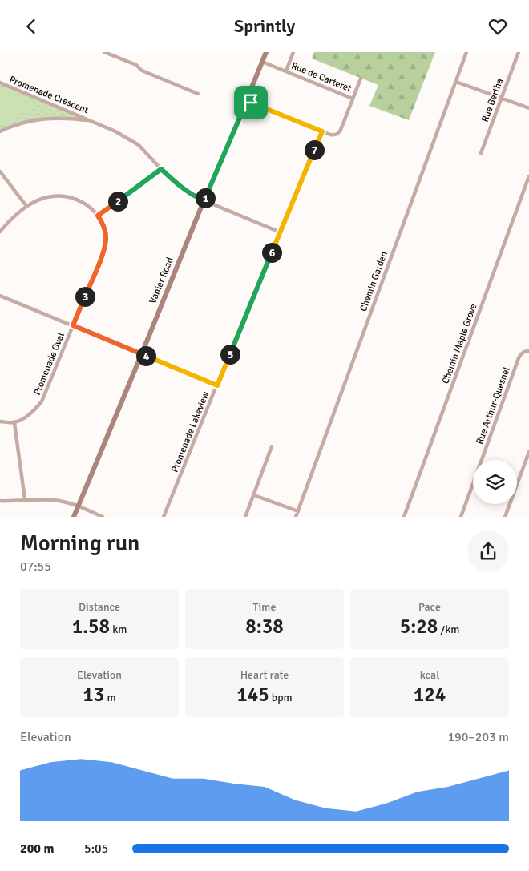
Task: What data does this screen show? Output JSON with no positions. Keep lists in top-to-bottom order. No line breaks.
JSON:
{"streets":{"street":["Rue de Carteret","Promenade Crescent","Rue Bertha","Vanier Road","Chemin Garden","Chemin Maple Grove","Promenade Oval","Rue Arthur-Quesnel","Promenade Lakeview"]},"crossings":[["Rue de Carteret","Vanier Road"],["Promenade Crescent","Vanier Road"],["Promenade Crescent","Promenade Lakeview"]],"page":{"header":"Sprintly","pins":["7","1","2","6","3","5","4"],"heading":["Morning run","07:55"],"stats":[["Distance","1.58 km"],["Time","8:38"],["Pace","5:28 /km"],["Elevation","13 m"],["Heart rate","145 bpm"],["kcal","124"]],"chart":["Elevation","190–203 m"],"list":[{"name":"200 m","note":"5:05"}]}}
